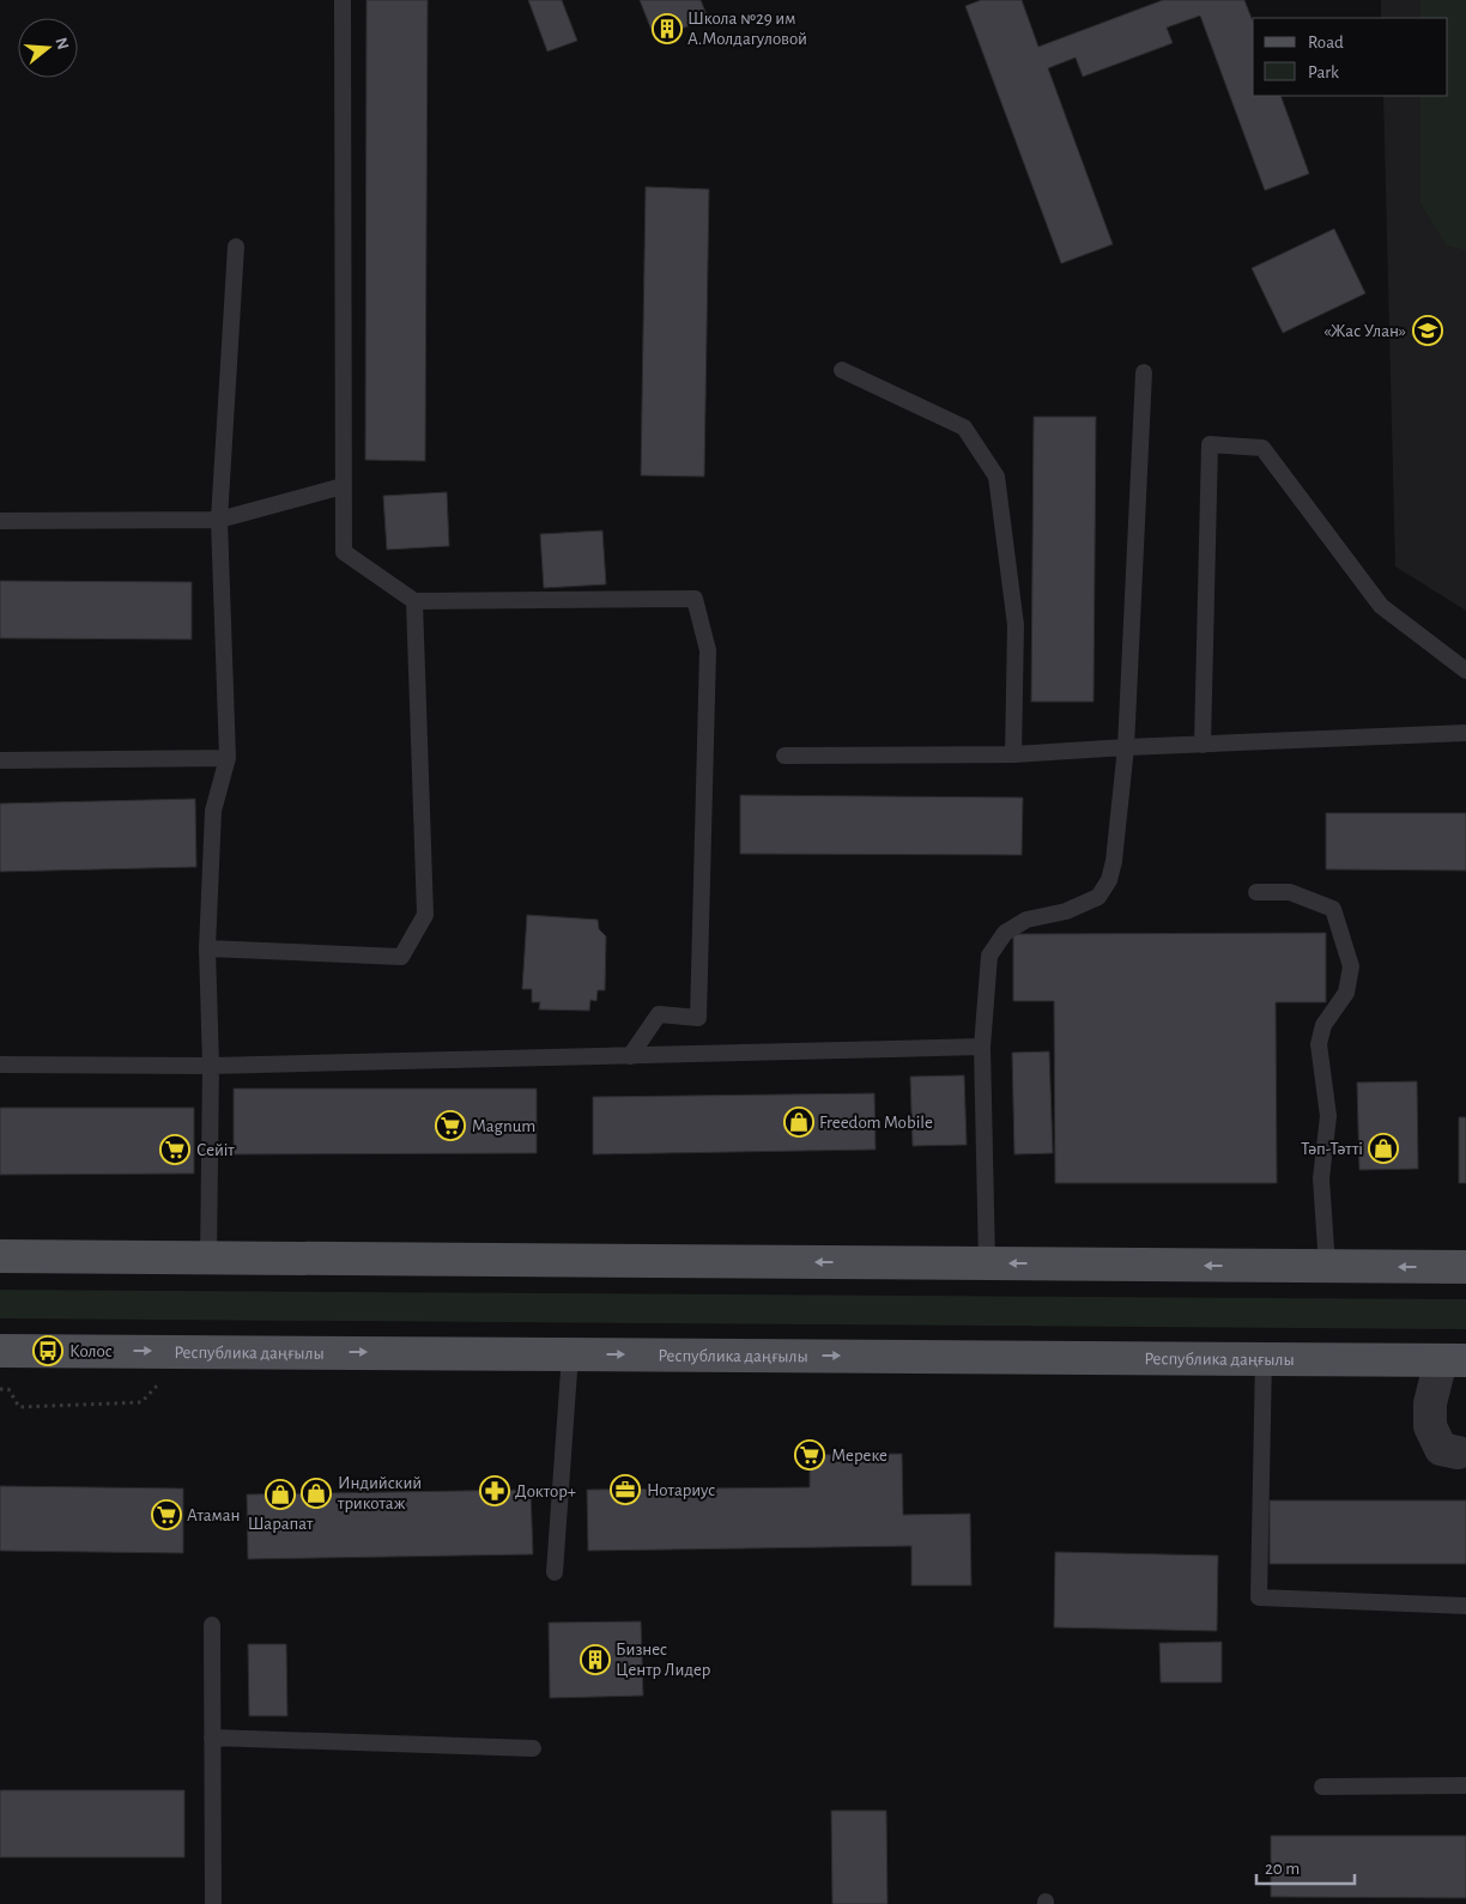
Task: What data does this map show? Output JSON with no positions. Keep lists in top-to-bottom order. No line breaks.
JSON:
{"streets":{"main road":["Республика даңғылы"]},"places":{"building":["Школа №29 им А.Молдагуловой","Бизнес Центр Лидер"],"school or university":["«Жас Улан»"],"shop":["Freedom Mobile","Тәп-Тәтті","Индийский трикотаж","Шарапат"],"supermarket":["Magnum","Сейіт","Мереке","Атаман"],"bus stop":["Колос"],"office":["Нотариус"],"pharmacy":["Доктор+"]},"legend":["Road","Park"],"scale_bar":"20 m","north":"right"}
